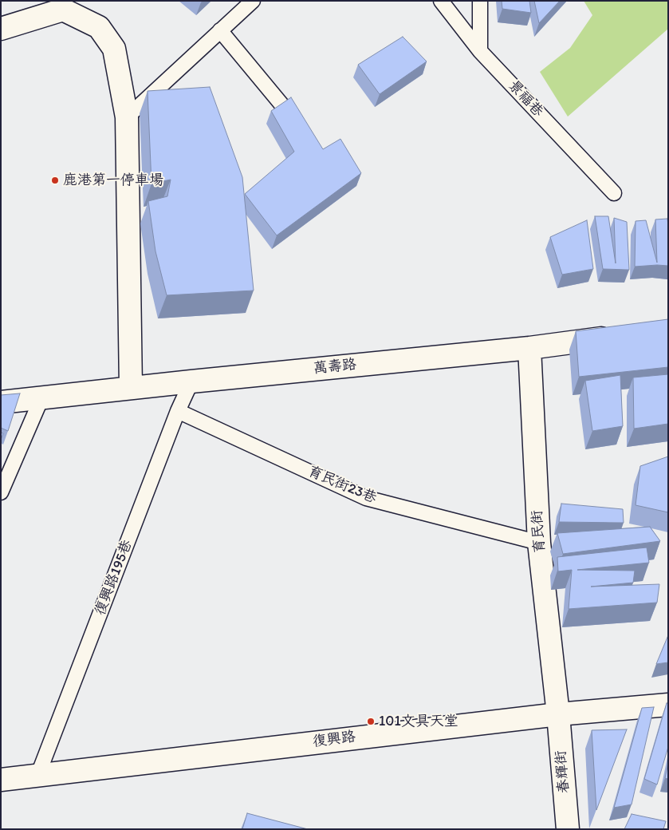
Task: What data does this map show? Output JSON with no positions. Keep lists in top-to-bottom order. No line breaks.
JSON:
{"streets":{"street":["萬壽路","育民街","復興路","春輝街"],"lane":["景福巷","育民街23巷","復興路195巷"]},"crossings":[["萬壽路","育民街"],["萬壽路","復興路195巷"],["育民街23巷","育民街"],["育民街23巷","復興路195巷"],["育民街","復興路"],["育民街","春輝街"],["復興路195巷","復興路"],["復興路","春輝街"]],"places":["鹿港第一停車場","101文具天堂"]}
